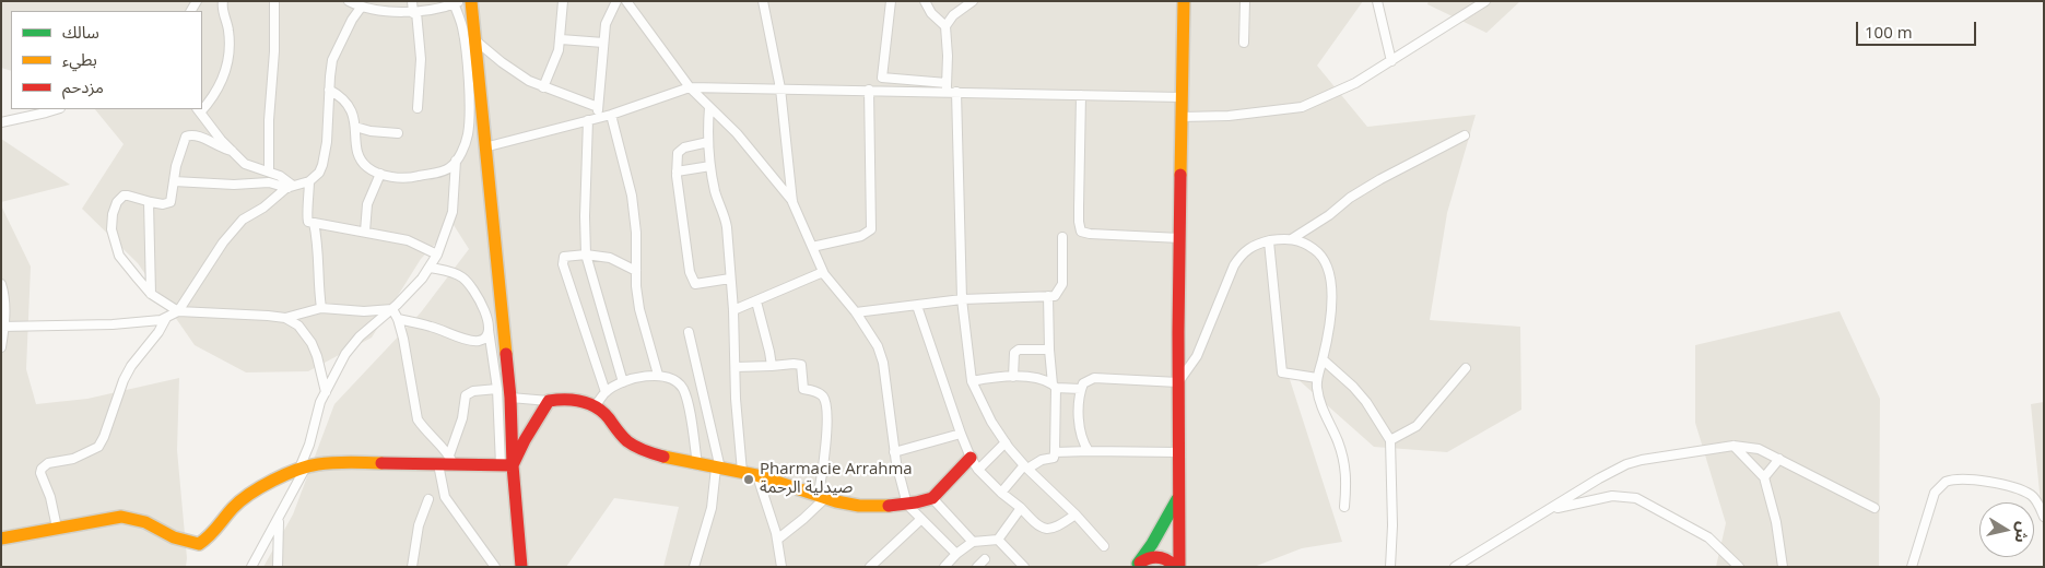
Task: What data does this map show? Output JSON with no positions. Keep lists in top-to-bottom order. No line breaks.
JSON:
{"places":["Pharmacie Arrahma صيدلية الرحمة"],"legend":["سالك","بطيء","مزدحم"],"scale_bar":"100 m","north":"right"}
